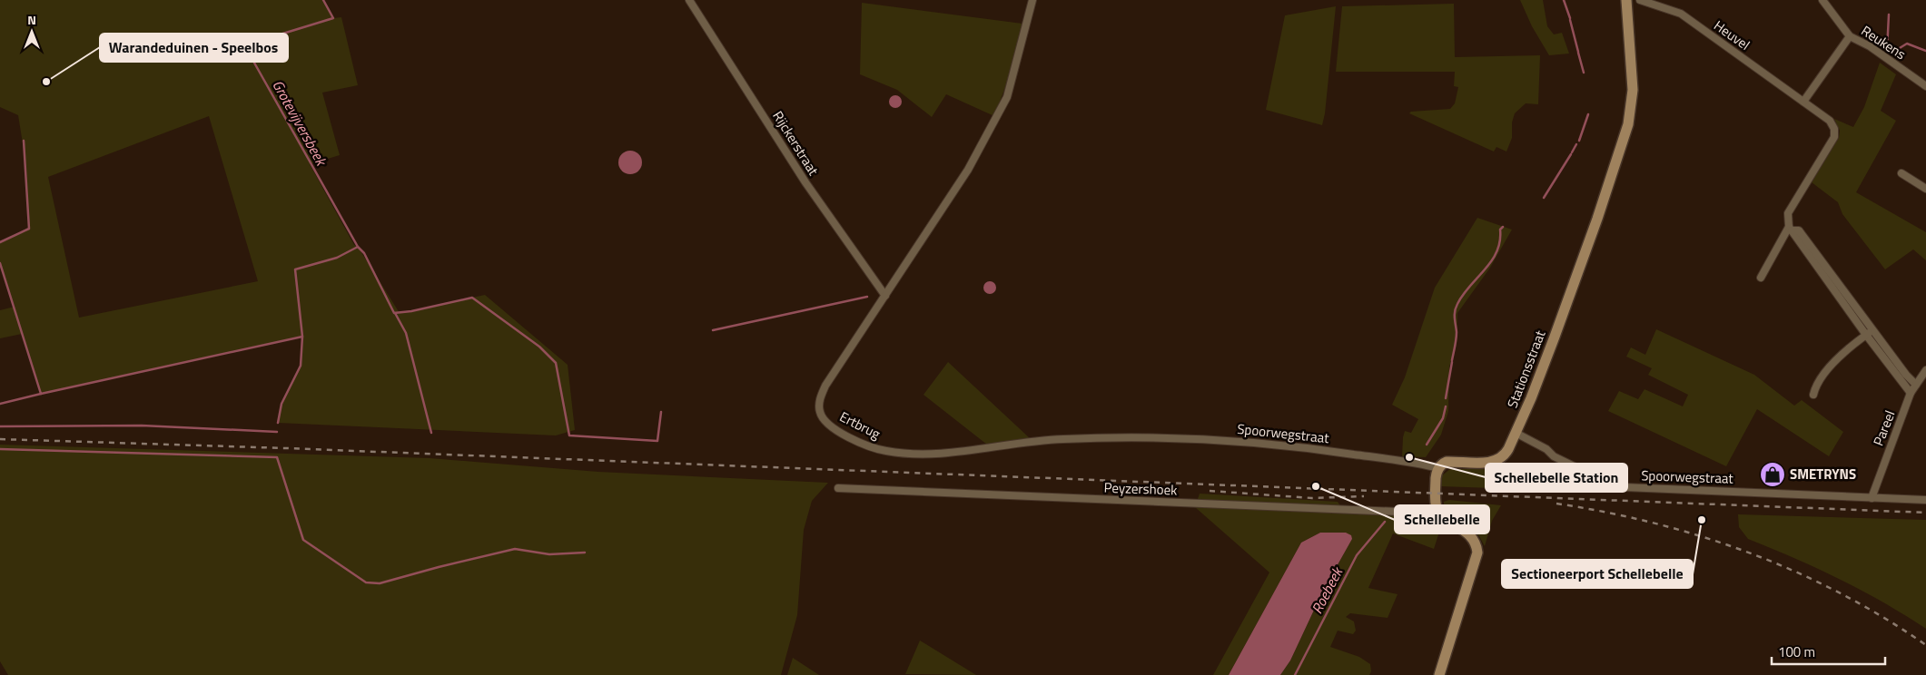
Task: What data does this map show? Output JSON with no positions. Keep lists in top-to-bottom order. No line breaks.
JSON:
{"streets":{"street":["Heuvel","Reukens","Rijckerstraat","Stationsstraat","Ertbrug","Pareel","Spoorwegstraat","Peyzershoek"]},"crossings":[["Rijckerstraat","Ertbrug"],["Stationsstraat","Spoorwegstraat"],["Ertbrug","Spoorwegstraat"],["Pareel","Spoorwegstraat"]],"water":["Grotevijversbeek","Roebeek"],"places":{"other":["Warandeduinen - Speelbos","Schellebelle Station","Schellebelle","Sectioneerport Schellebelle"],"shop":["SMETRYNS"]},"scale_bar":"100 m","north":"top"}
